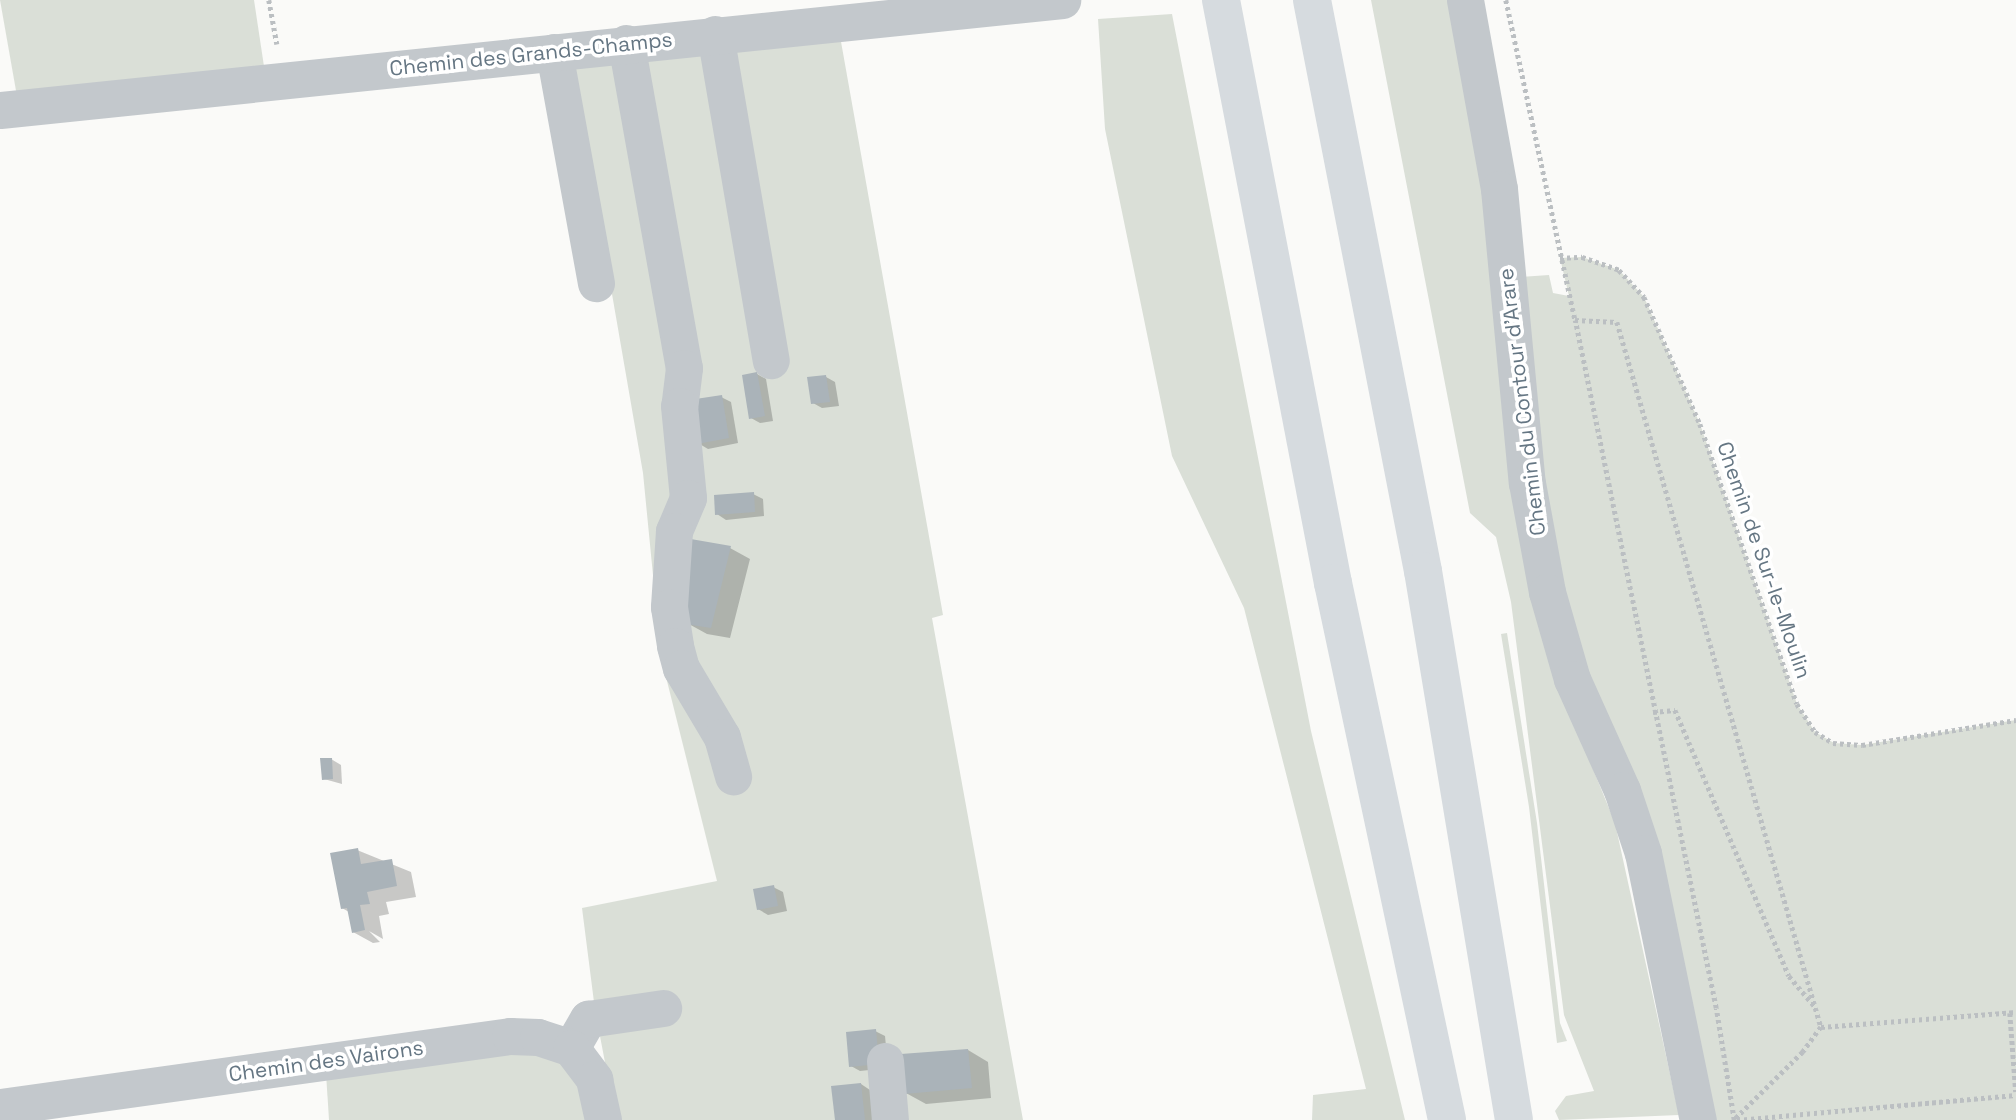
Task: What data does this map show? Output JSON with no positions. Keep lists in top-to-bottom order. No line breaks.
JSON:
{"streets":{"street":["Chemin des Grands-Champs","Chemin du Contour d'Arare","Chemin des Vairons"],"path":["Chemin de Sur-le-Moulin"]}}
